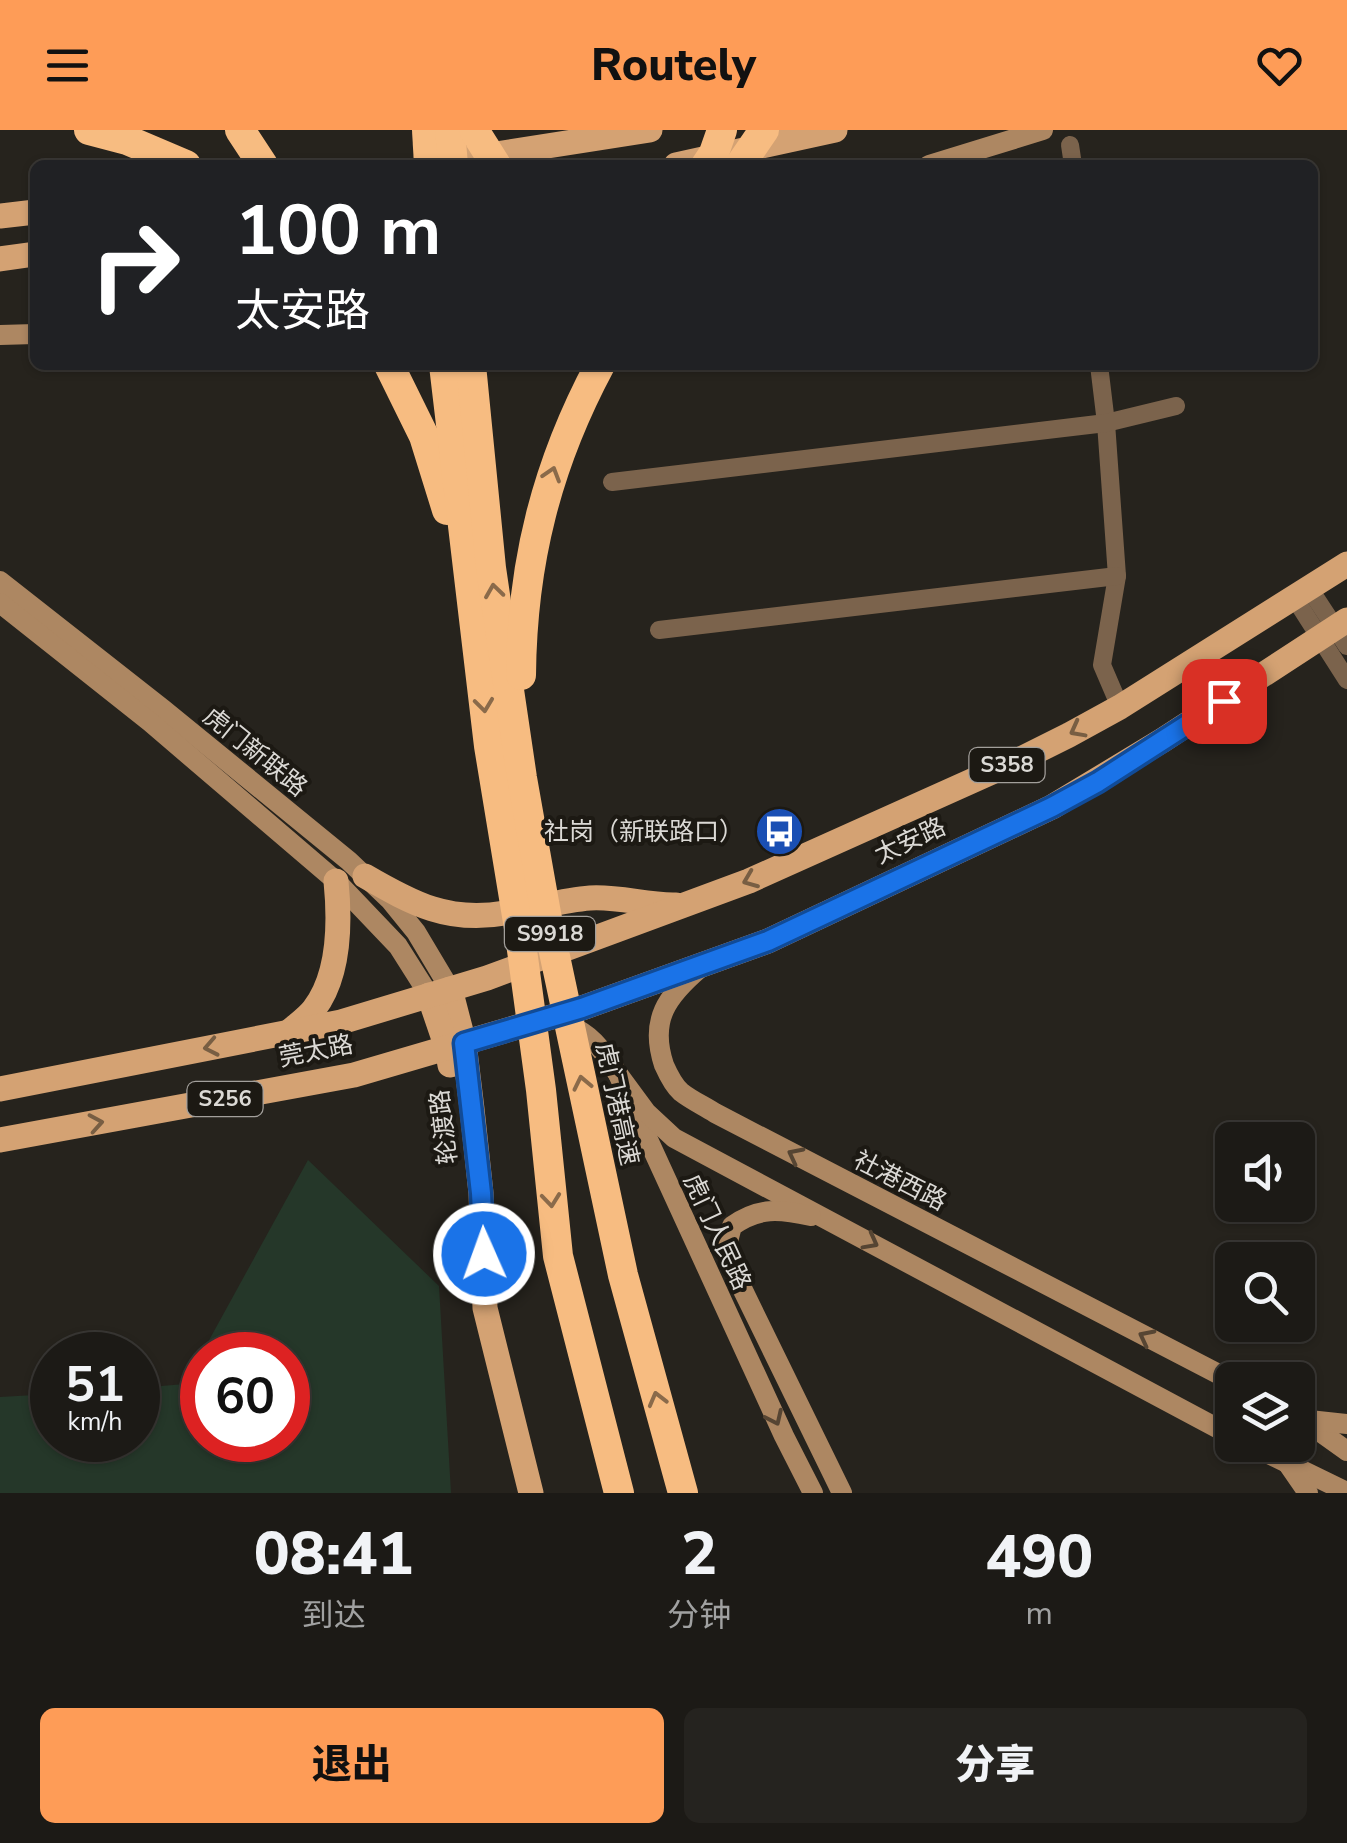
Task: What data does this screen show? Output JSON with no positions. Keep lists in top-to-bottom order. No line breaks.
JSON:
{"streets":{"highway":["S9918","虎门港高速"],"main road":["S358","太安路","莞太路","S256","轮渡路"],"street":["虎门新联路","社港西路","虎门人民路"]},"crossings":[["虎门新联路","太安路"],["虎门新联路","莞太路"],["虎门新联路","轮渡路"],["太安路","莞太路"],["太安路","轮渡路"],["太安路","社港西路"],["太安路","虎门人民路"],["莞太路","轮渡路"]],"one_way":["虎门人民路"],"places":{"bus stop":["社岗（新联路口）"]},"page":{"header":"Routely","turn":["100 m","太安路"],"speed":"51 km/h","limit":"60","eta":["08:41","到达","2","分钟","490","m"],"buttons":["退出","分享"]}}
